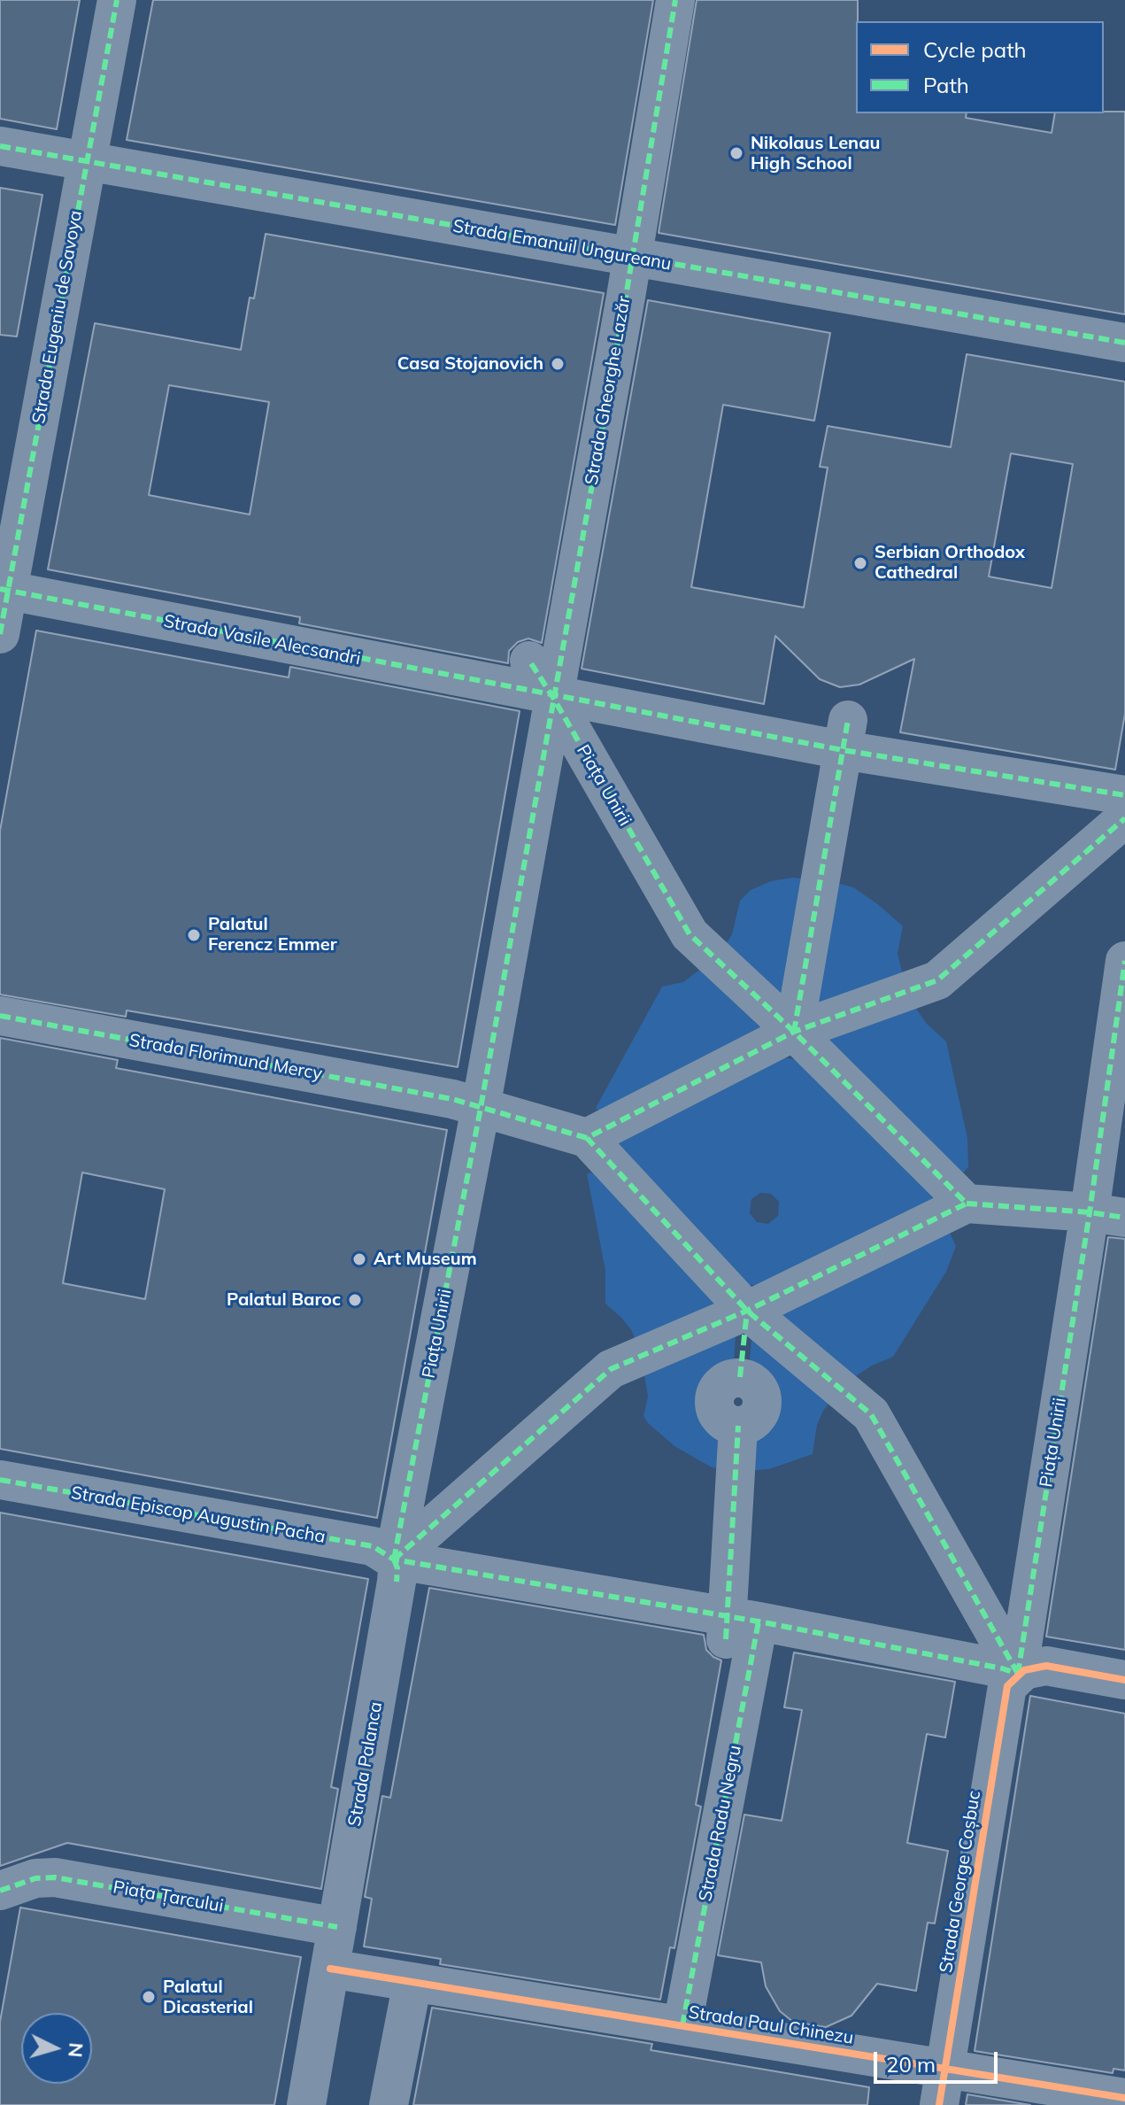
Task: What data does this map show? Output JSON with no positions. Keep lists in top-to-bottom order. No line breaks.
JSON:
{"streets":{"street":["Strada Emanuil Ungureanu","Strada Eugeniu de Savoya","Strada Gheorghe Lazăr","Strada Vasile Alecsandri","Piața Unirii","Strada Florimund Mercy","Strada Episcop Augustin Pacha","Strada Palanca","Strada Radu Negru","Strada George Coșbuc","Piața Țarcului","Strada Paul Chinezu"]},"crossings":[["Strada Emanuil Ungureanu","Strada Eugeniu de Savoya"],["Strada Emanuil Ungureanu","Strada Gheorghe Lazăr"],["Strada Eugeniu de Savoya","Strada Vasile Alecsandri"],["Strada Gheorghe Lazăr","Strada Vasile Alecsandri"],["Strada Gheorghe Lazăr","Piața Unirii"],["Strada Vasile Alecsandri","Piața Unirii"],["Piața Unirii","Strada Florimund Mercy"],["Piața Unirii","Strada Episcop Augustin Pacha"],["Piața Unirii","Strada Palanca"],["Piața Unirii","Strada George Coșbuc"],["Strada Episcop Augustin Pacha","Strada Palanca"],["Strada Palanca","Piața Țarcului"],["Strada Palanca","Strada Paul Chinezu"],["Strada Radu Negru","Strada Paul Chinezu"],["Strada George Coșbuc","Strada Paul Chinezu"]],"places":["Nikolaus Lenau High School","Casa Stojanovich","Serbian Orthodox Cathedral","Palatul Ferencz Emmer","Art Museum","Palatul Baroc","Palatul Dicasterial"],"legend":["Cycle path","Path"],"scale_bar":"20 m","north":"right"}
